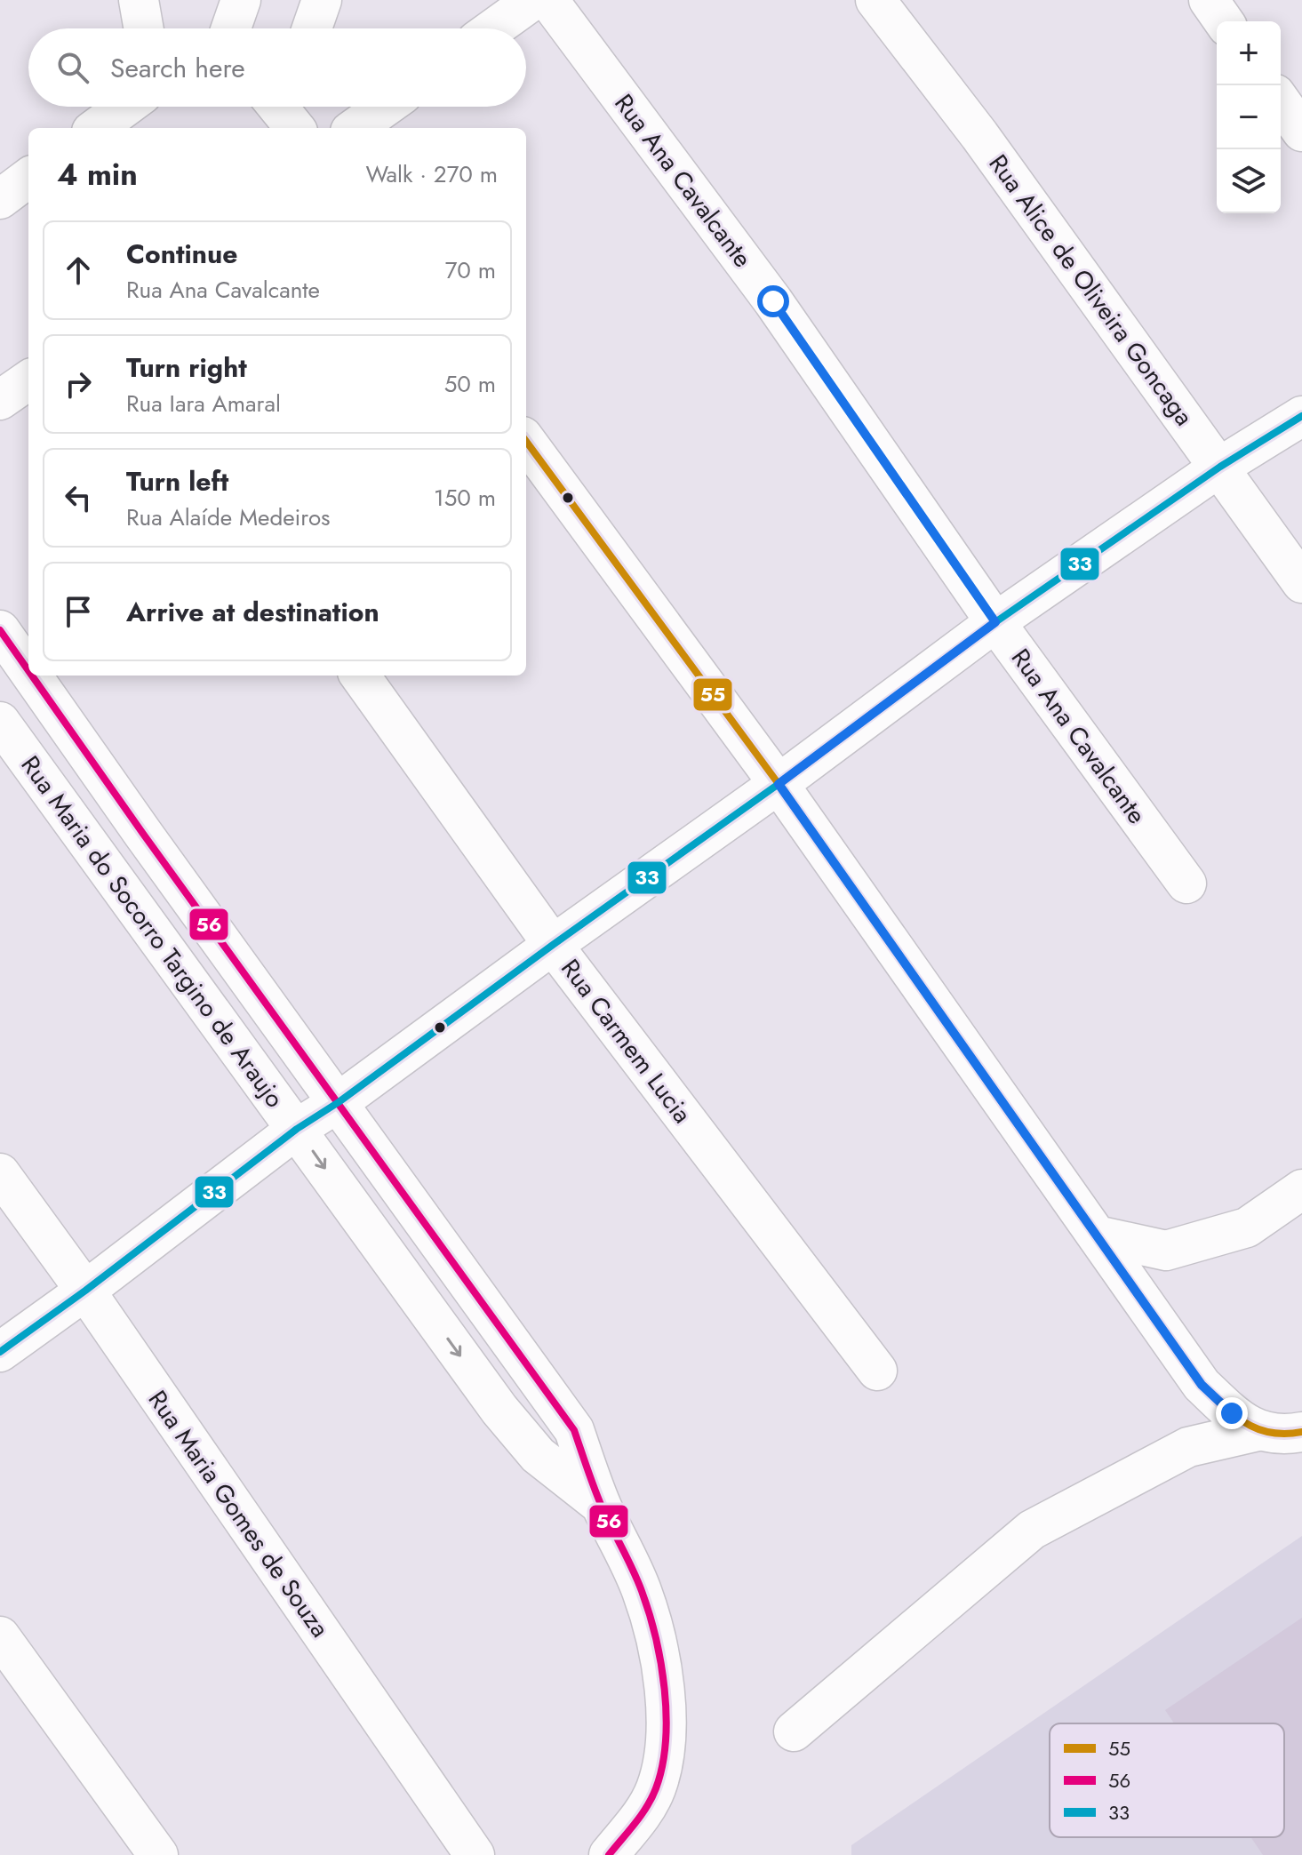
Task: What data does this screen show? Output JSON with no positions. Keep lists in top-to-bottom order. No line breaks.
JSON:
{"streets":{"street":["Rua Ana Cavalcante","Rua Alice de Oliveira Goncaga","Rua Maria do Socorro Targino de Araujo","Rua Carmem Lucia","Rua Maria Gomes de Souza"]},"lines":["transit line 33","transit line 55","transit line 56"],"legend":["55","56","33"],"page":{"map_buttons":["+","−"],"search":"Search here","heading":["4 min","Walk · 270 m"],"list":[["Continue","Rua Ana Cavalcante","70 m"],["Turn right","Rua Iara Amaral","50 m"],["Turn left","Rua Alaíde Medeiros","150 m"],"Arrive at destination"]}}
